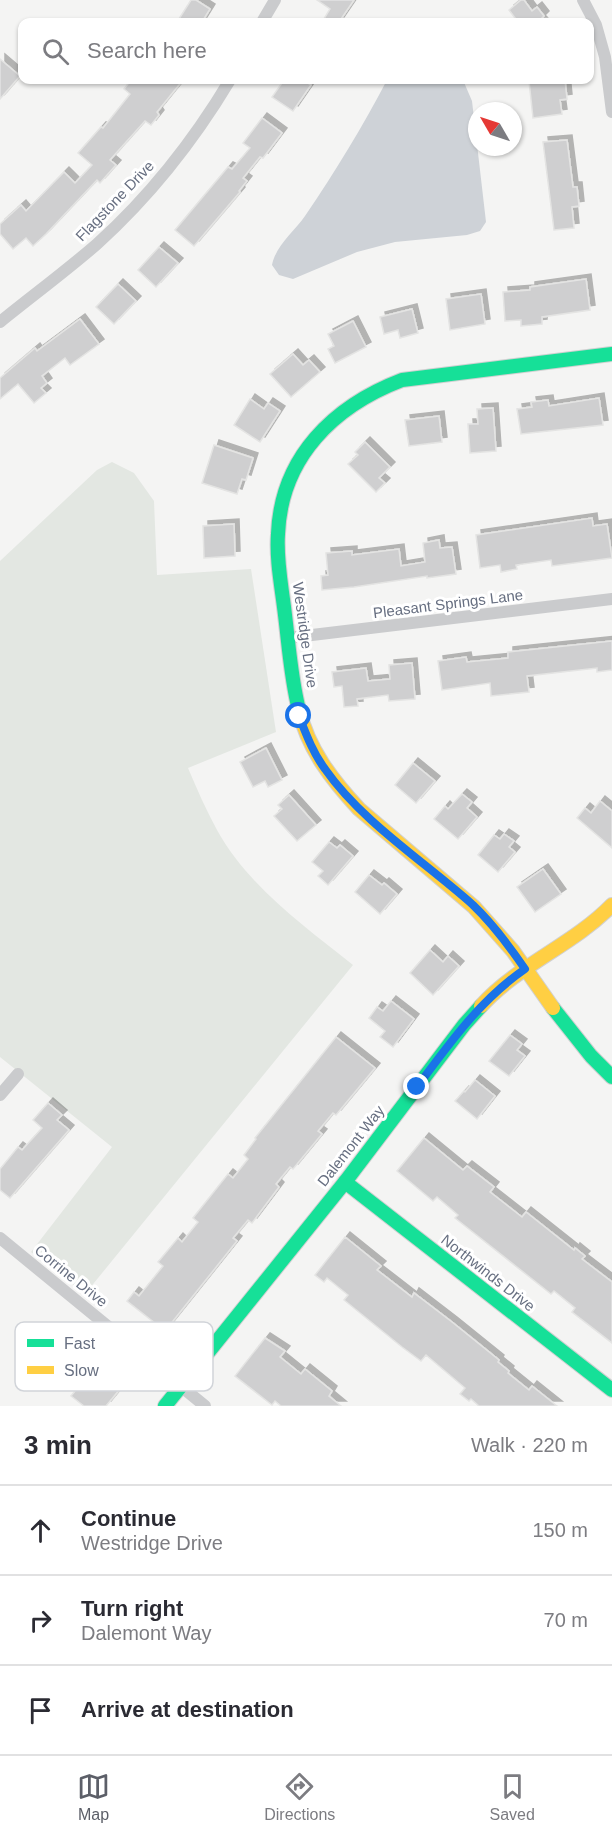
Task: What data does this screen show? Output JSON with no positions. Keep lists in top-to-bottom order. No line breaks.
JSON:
{"streets":{"street":["Flagstone Drive","Pleasant Springs Lane","Westridge Drive","Dalemont Way","Northwinds Drive","Corrine Drive"]},"crossings":[["Pleasant Springs Lane","Westridge Drive"],["Westridge Drive","Dalemont Way"],["Dalemont Way","Northwinds Drive"]],"legend":["Fast","Slow"],"north":"top left","page":{"search":"Search here","heading":["3 min","Walk · 220 m"],"list":[["Continue","Westridge Drive","150 m"],["Turn right","Dalemont Way","70 m"],"Arrive at destination"],"nav":["Map","Directions","Saved"]}}
